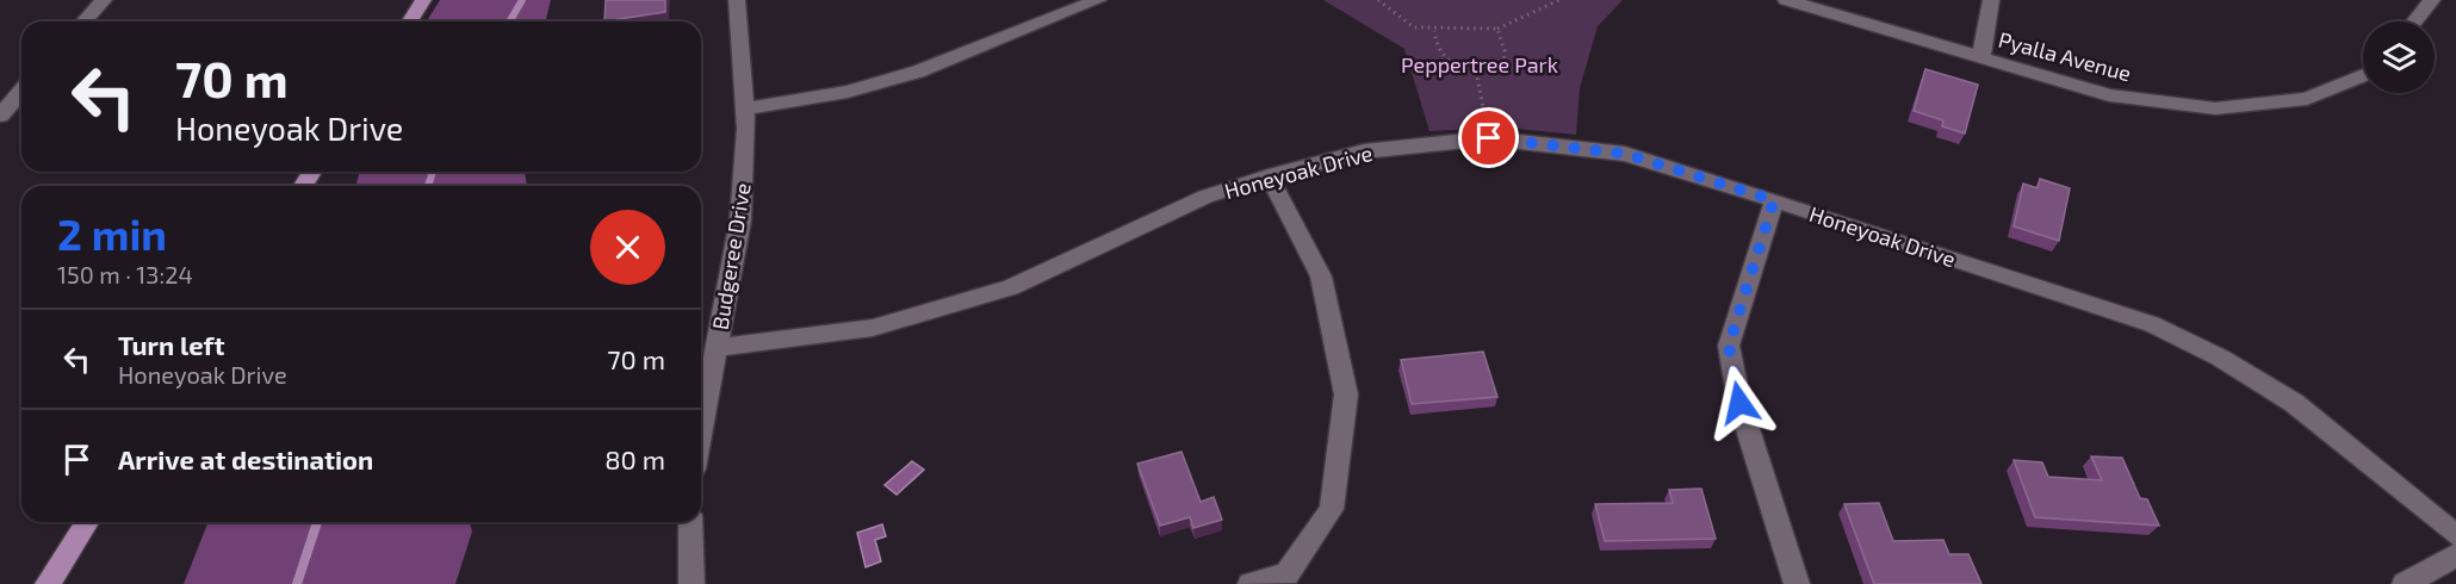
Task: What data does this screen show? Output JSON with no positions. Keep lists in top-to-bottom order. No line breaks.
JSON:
{"streets":{"street":["Pyalla Avenue","Honeyoak Drive","Budgeree Drive"]},"crossings":[["Honeyoak Drive","Budgeree Drive"]],"parks":["Peppertree Park"],"page":{"turn":["70 m","Honeyoak Drive"],"heading":["2 min","150 m · 13:24"],"list":[{"name":"Turn left","note":"Honeyoak Drive","value":"70 m"},{"name":"Arrive at destination","value":"80 m"}]}}
